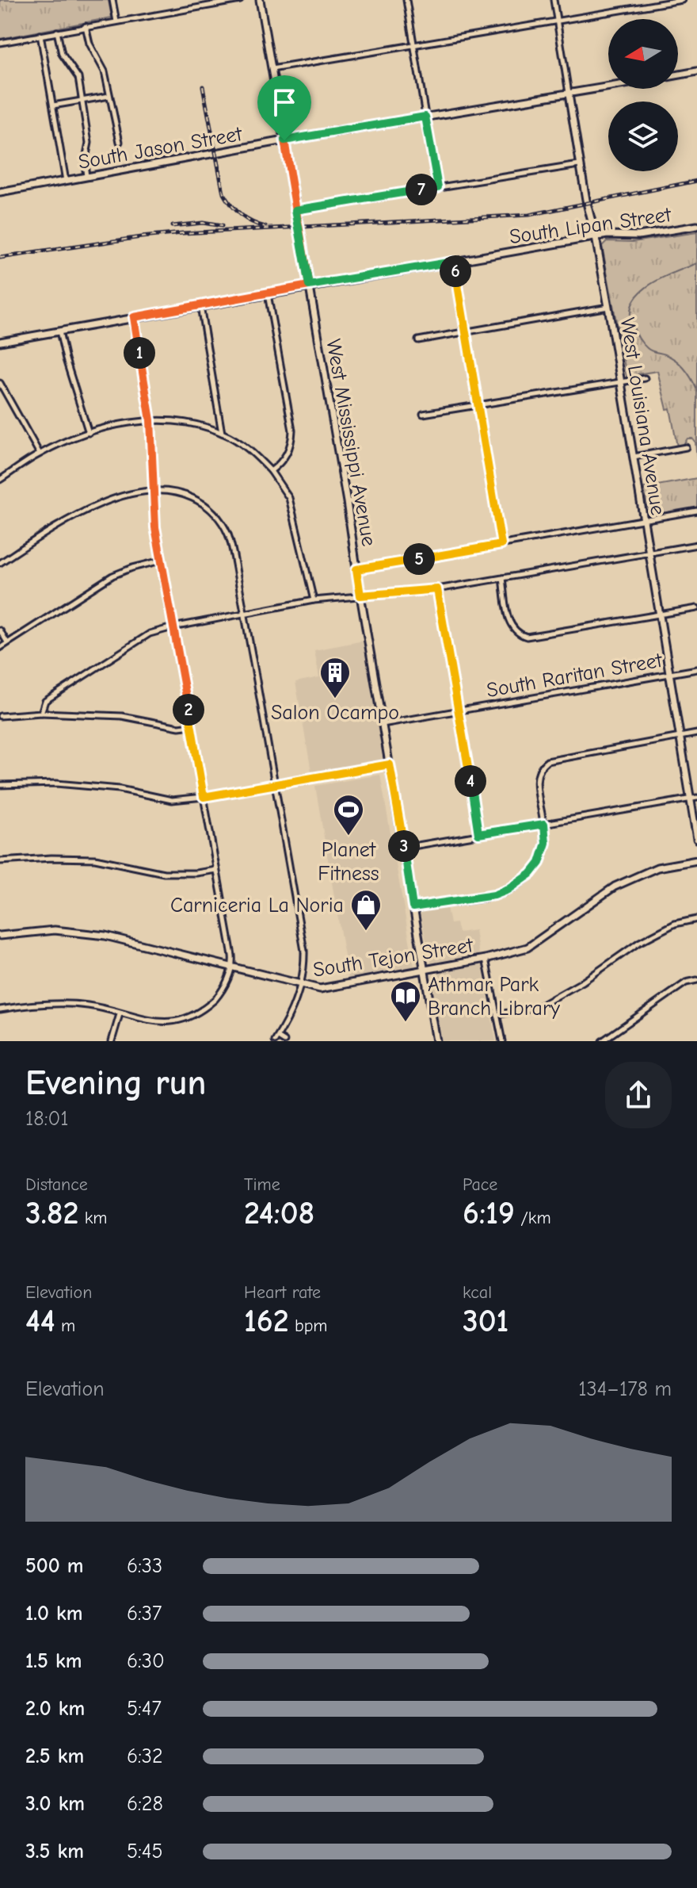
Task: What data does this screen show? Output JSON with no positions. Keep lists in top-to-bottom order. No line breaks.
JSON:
{"streets":{"street":["South Jason Street","South Lipan Street","West Louisiana Avenue","West Mississippi Avenue","South Raritan Street","South Tejon Street"]},"crossings":[["South Jason Street","West Louisiana Avenue"],["South Jason Street","West Mississippi Avenue"],["South Lipan Street","West Louisiana Avenue"],["South Lipan Street","West Mississippi Avenue"],["West Louisiana Avenue","South Raritan Street"],["West Mississippi Avenue","South Raritan Street"],["West Mississippi Avenue","South Tejon Street"]],"places":{"building":["Salon Ocampo"],"sports":["Planet Fitness"],"shop":["Carniceria La Noria"],"library":["Athmar Park Branch Library"]},"north":"left","page":{"pins":["7","6","1","5","2","4","3"],"heading":["Evening run","18:01"],"stats":[["Distance","3.82 km"],["Time","24:08"],["Pace","6:19 /km"],["Elevation","44 m"],["Heart rate","162 bpm"],["kcal","301"]],"chart":["Elevation","134–178 m"],"list":[{"name":"500 m","note":"6:33"},{"name":"1.0 km","note":"6:37"},{"name":"1.5 km","note":"6:30"},{"name":"2.0 km","note":"5:47"},{"name":"2.5 km","note":"6:32"},{"name":"3.0 km","note":"6:28"},{"name":"3.5 km","note":"5:45"}]}}
